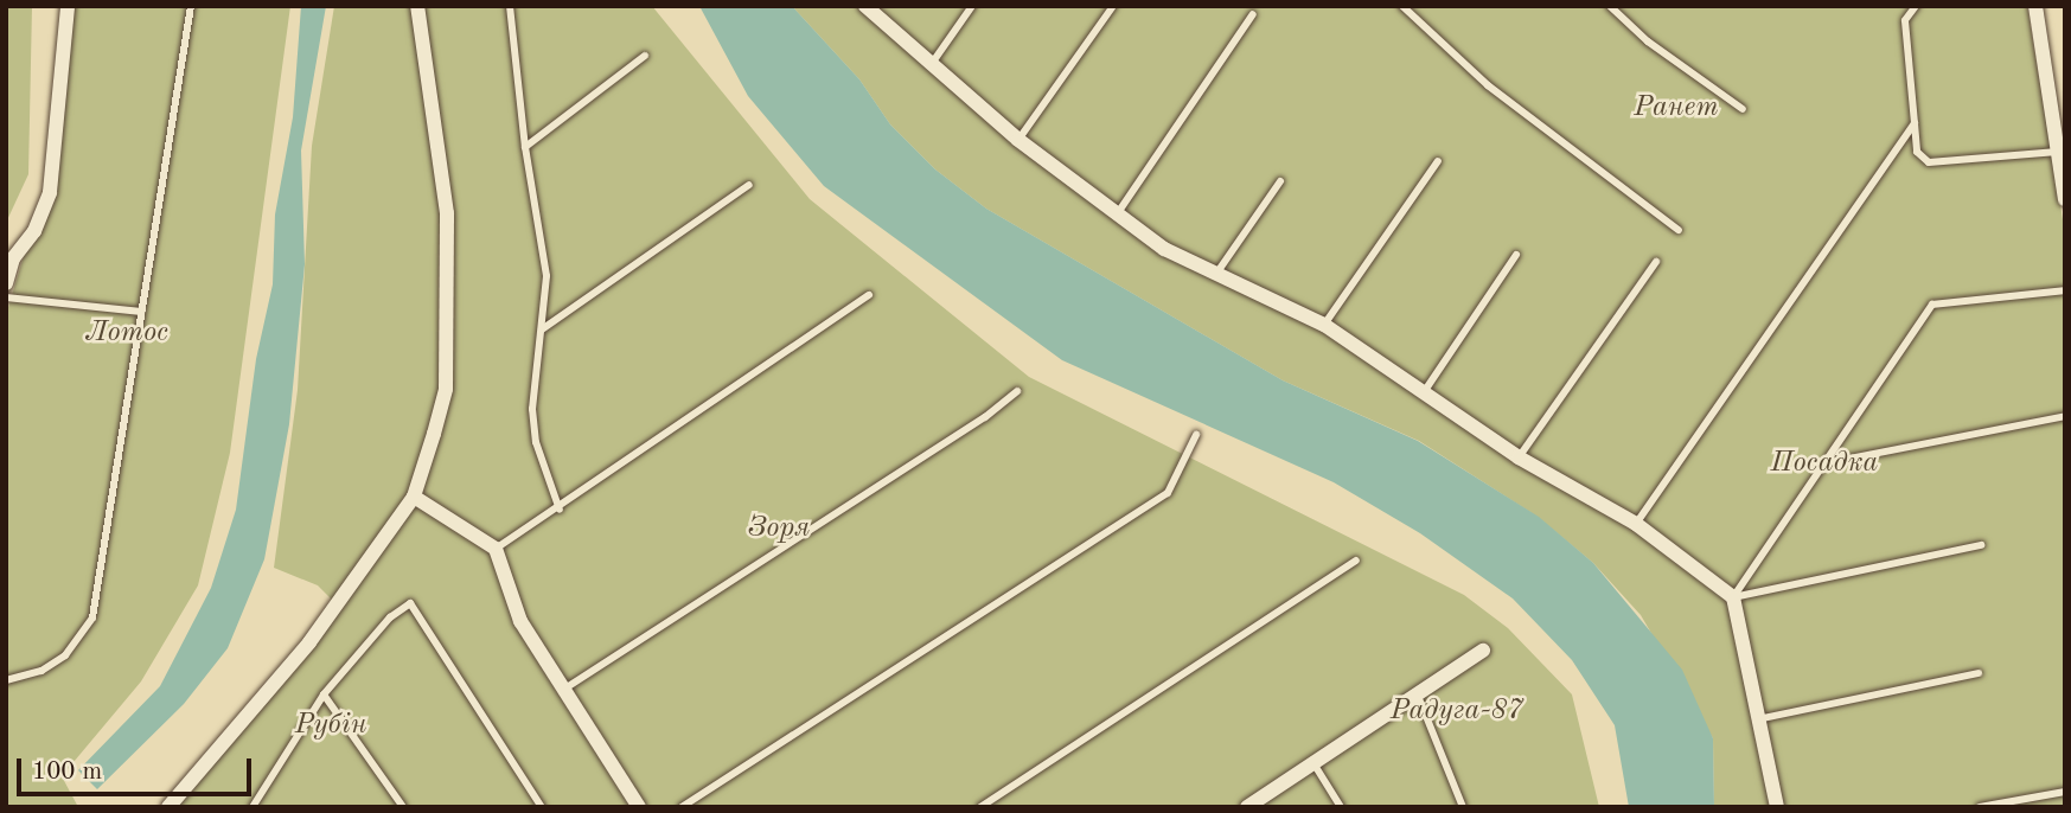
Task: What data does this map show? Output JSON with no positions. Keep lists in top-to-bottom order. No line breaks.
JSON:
{"parks":["Ранет","Лотос","Посадка","Зоря","Радуга-87","Рубін"],"scale_bar":"100 m"}
